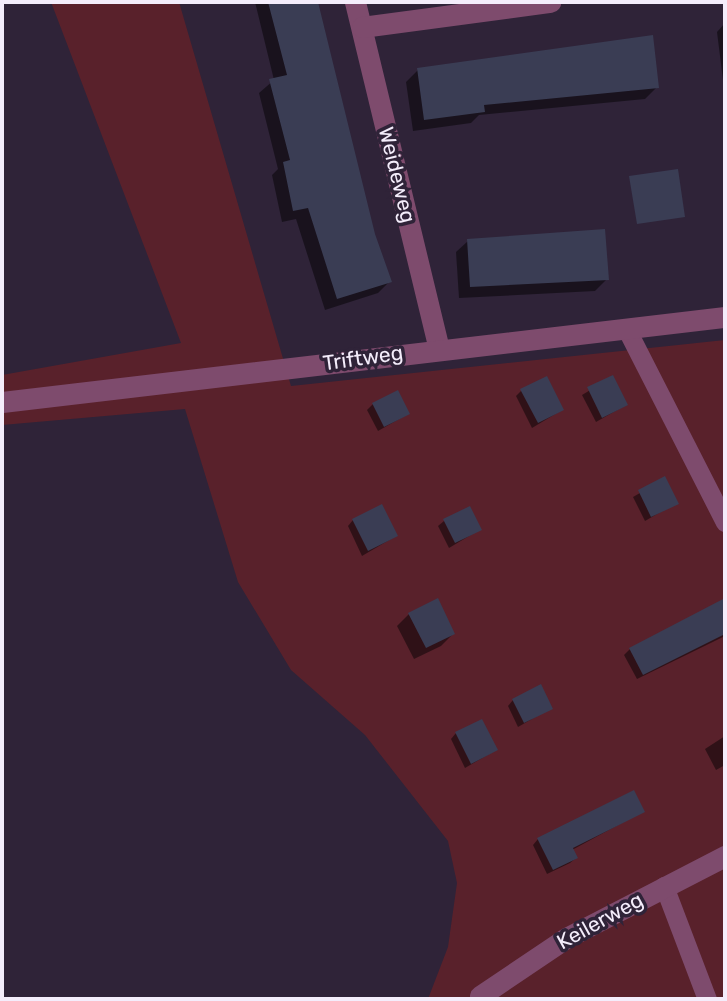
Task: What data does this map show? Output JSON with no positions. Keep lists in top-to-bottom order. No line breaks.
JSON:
{"streets":{"street":["Weideweg","Triftweg","Keilerweg"]},"crossings":[["Weideweg","Triftweg"]]}
